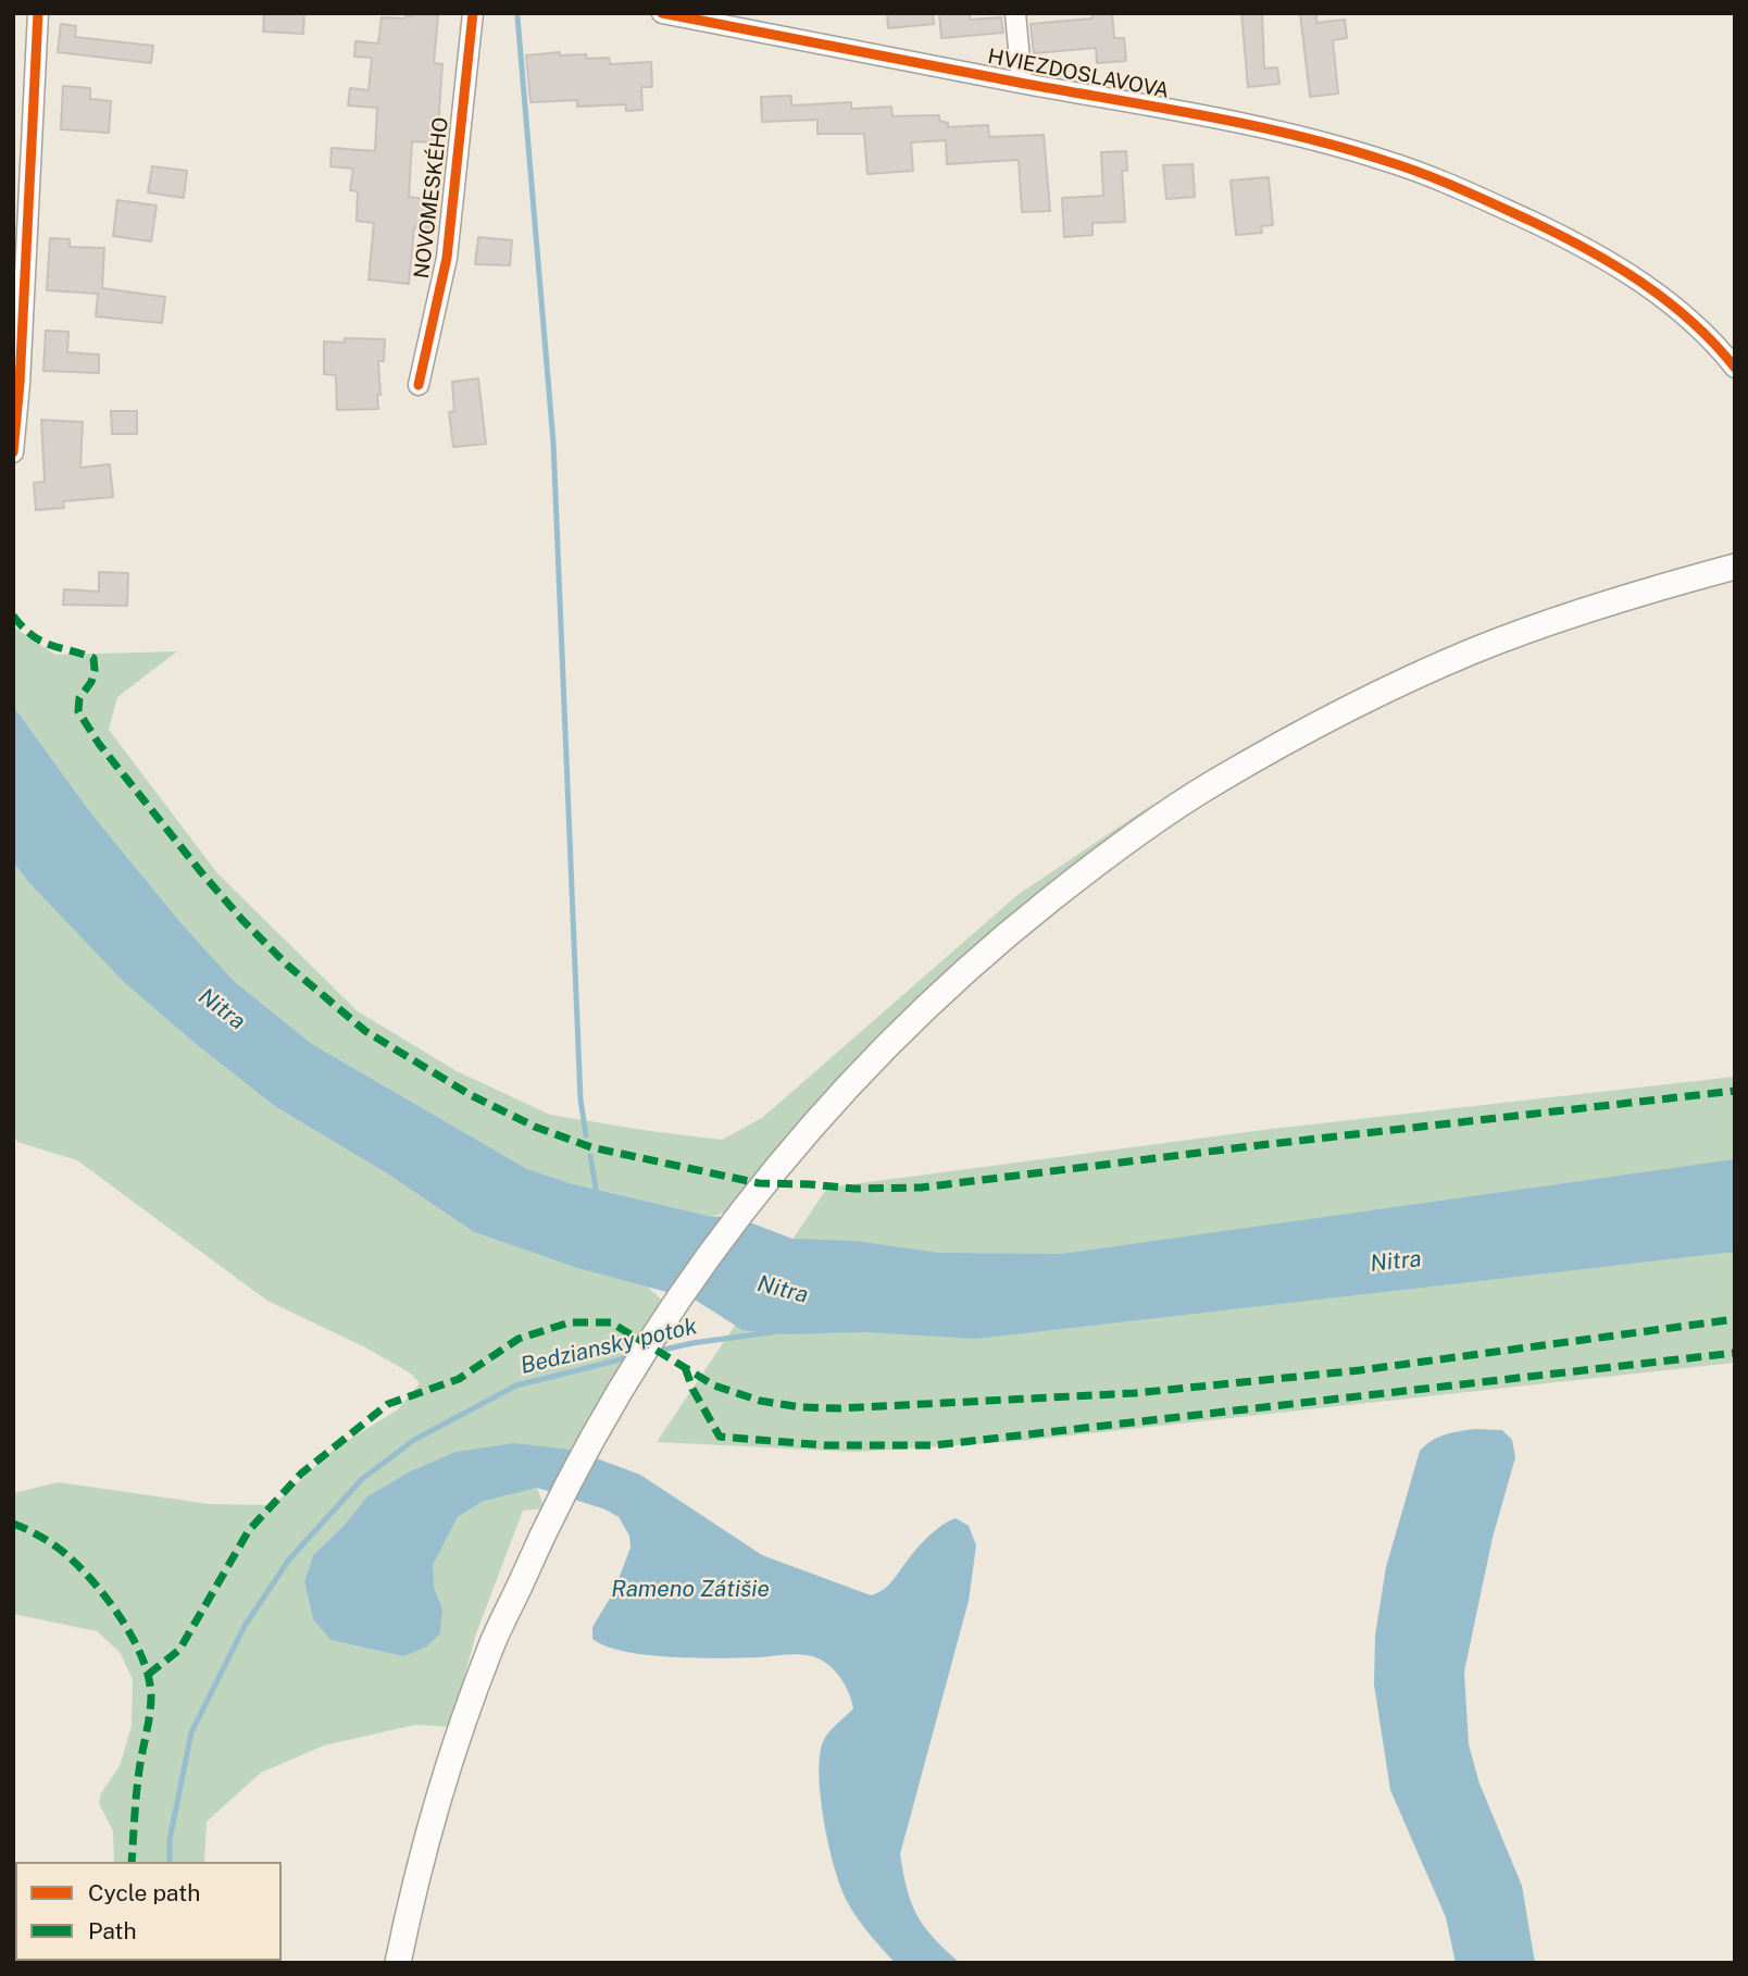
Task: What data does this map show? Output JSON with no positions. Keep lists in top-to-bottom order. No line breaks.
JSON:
{"streets":{"street":["HVIEZDOSLAVOVA","NOVOMESKÉHO"]},"water":["Nitra","Bedziansky potok","Rameno Zátišie"],"legend":["Cycle path","Path"]}
